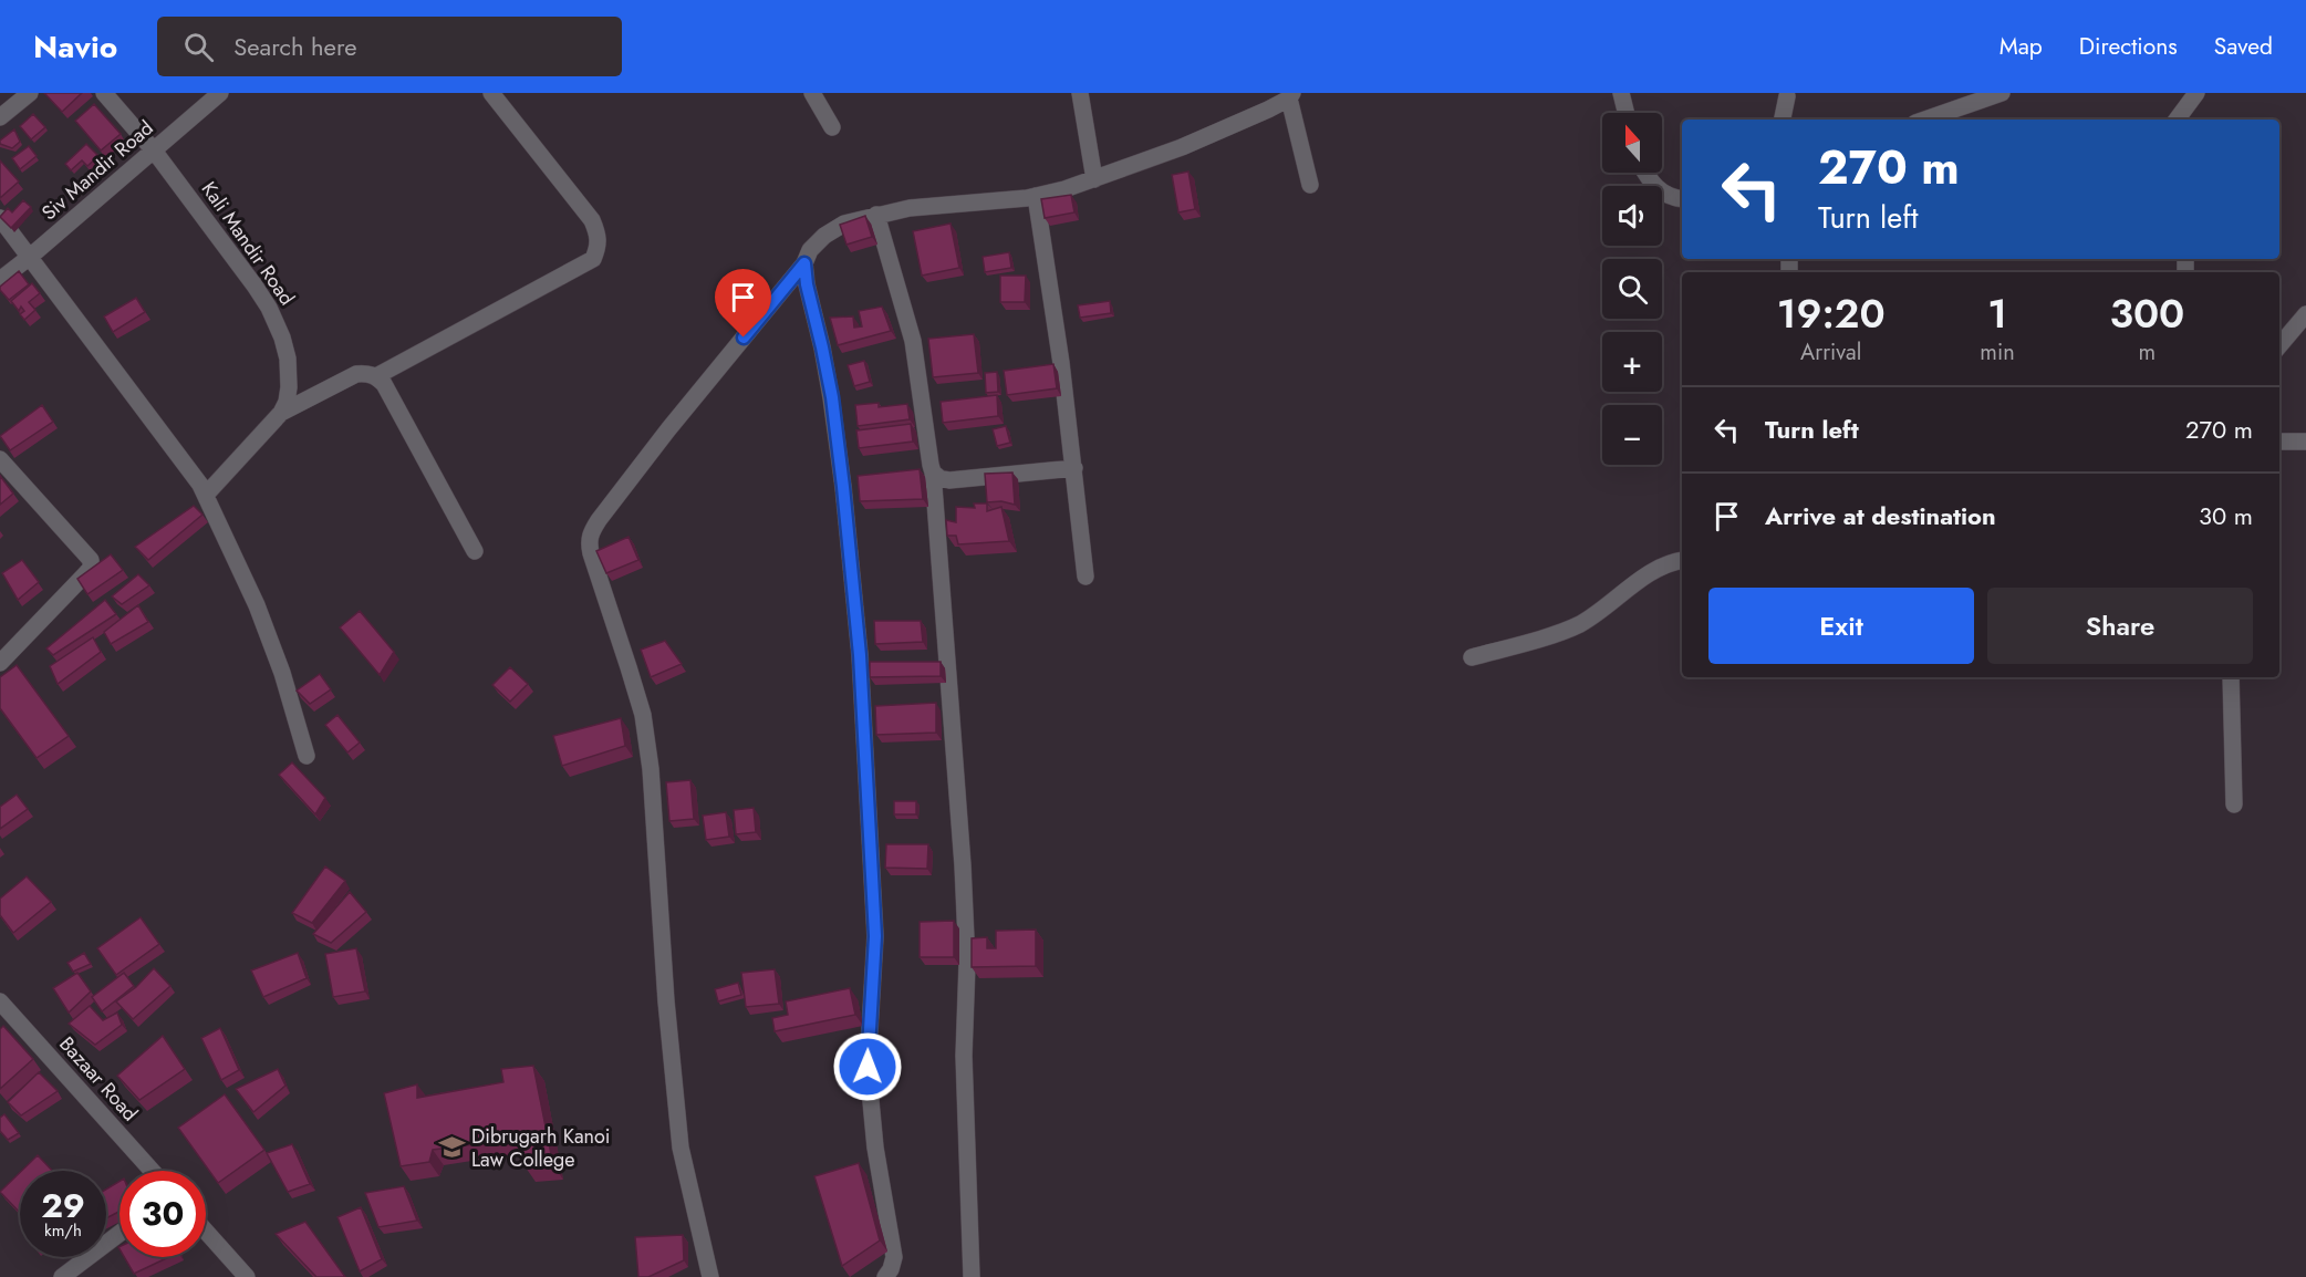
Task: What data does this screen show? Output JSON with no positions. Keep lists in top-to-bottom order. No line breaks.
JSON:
{"streets":{"street":["Siv Mandir Road","Kali Mandir Road","Bazaar Road"]},"crossings":[["Siv Mandir Road","Kali Mandir Road"]],"places":{"school or university":["Dibrugarh Kanoi Law College"]},"north":"top","page":{"header":"Navio","search":"Search here","nav":["Map","Directions","Saved"],"map_buttons":["+","−"],"turn":["270 m","Turn left"],"eta":["19:20","Arrival","1","min","300","m"],"list":[{"name":"Turn left","value":"270 m"},{"name":"Arrive at destination","value":"30 m"}],"buttons":["Exit","Share"],"speed":"29 km/h","limit":"30"}}
